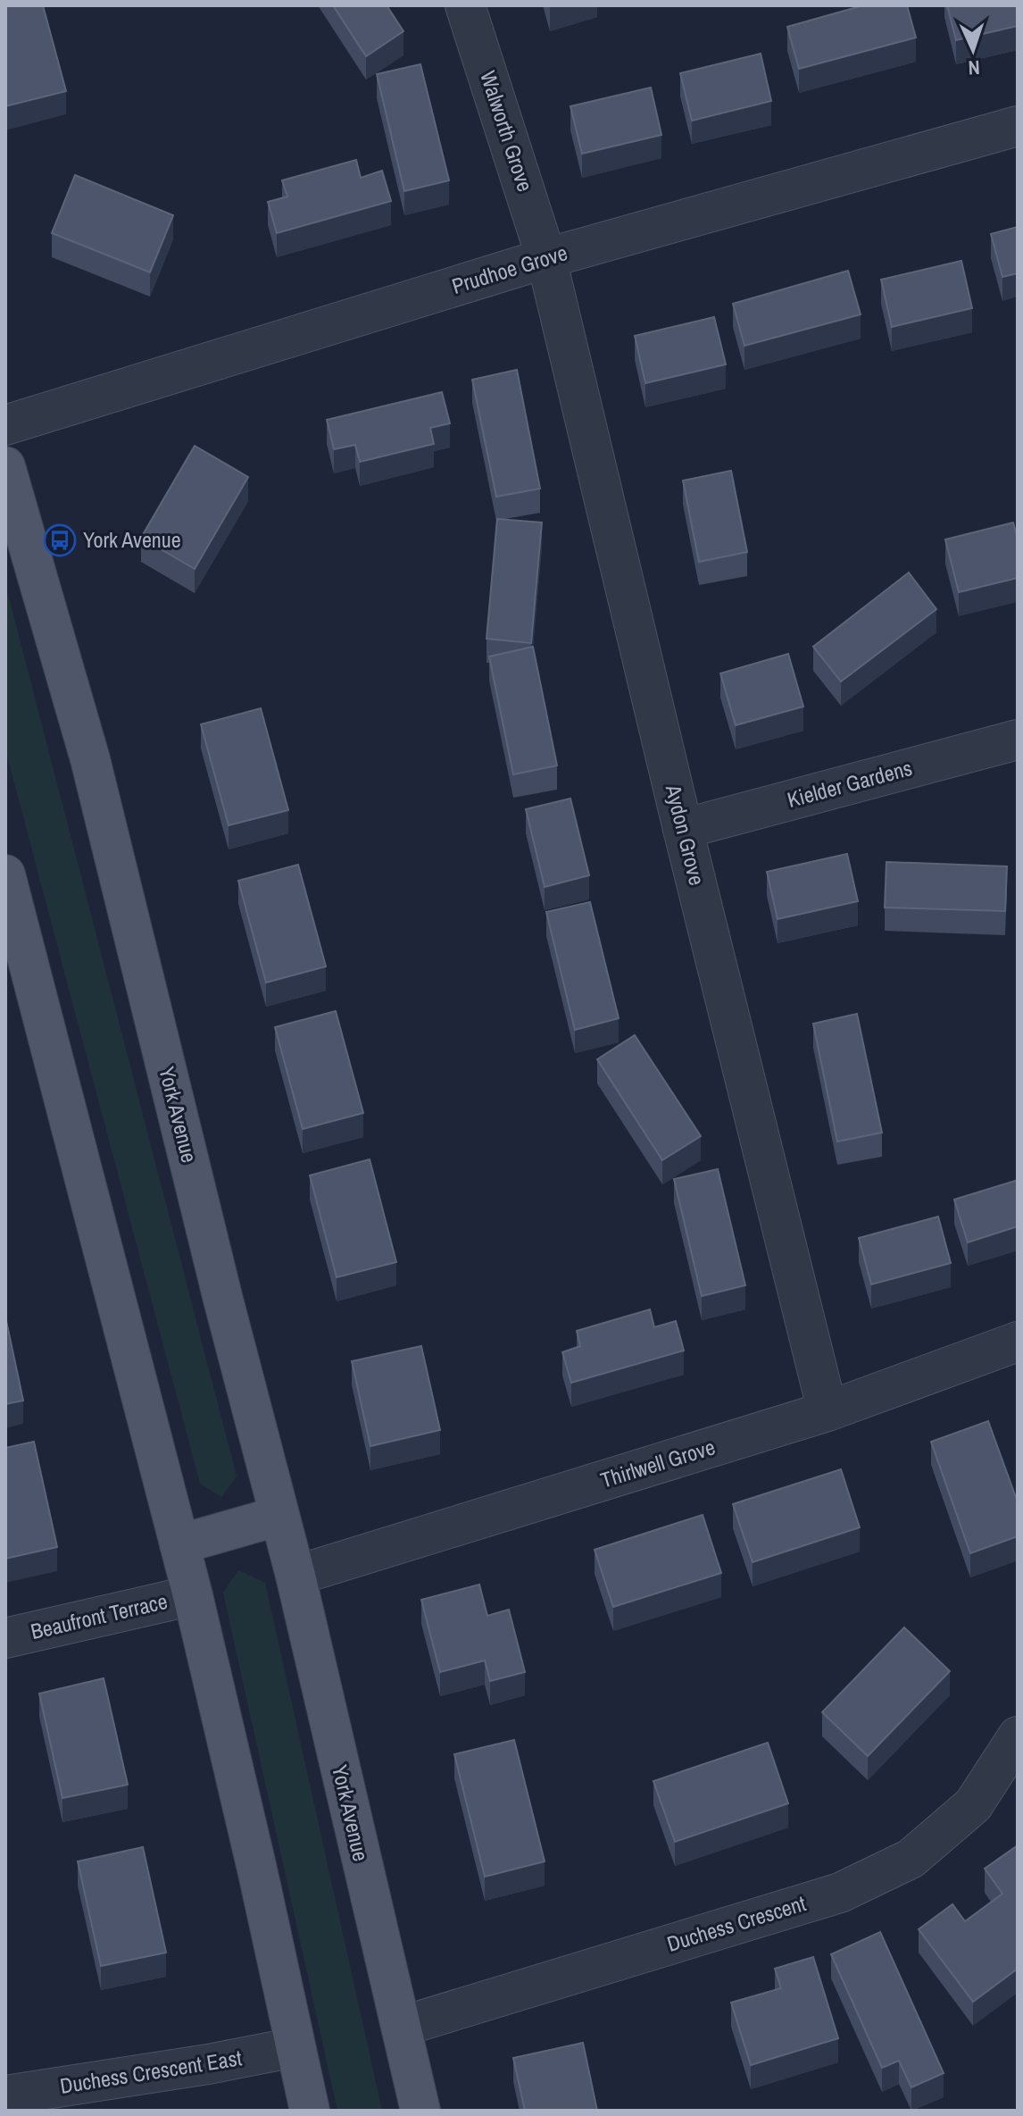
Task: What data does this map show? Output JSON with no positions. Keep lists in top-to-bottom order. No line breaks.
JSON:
{"streets":{"main road":["York Avenue"],"street":["Walworth Grove","Prudhoe Grove","Kielder Gardens","Aydon Grove","Thirlwell Grove","Beaufront Terrace","Duchess Crescent","Duchess Crescent East"]},"crossings":[["Walworth Grove","Prudhoe Grove"],["Walworth Grove","Aydon Grove"],["Prudhoe Grove","Aydon Grove"],["Kielder Gardens","Aydon Grove"],["Aydon Grove","Thirlwell Grove"],["York Avenue","Thirlwell Grove"],["York Avenue","Duchess Crescent"]],"places":{"bus stop":["York Avenue"]},"north":"bottom"}
